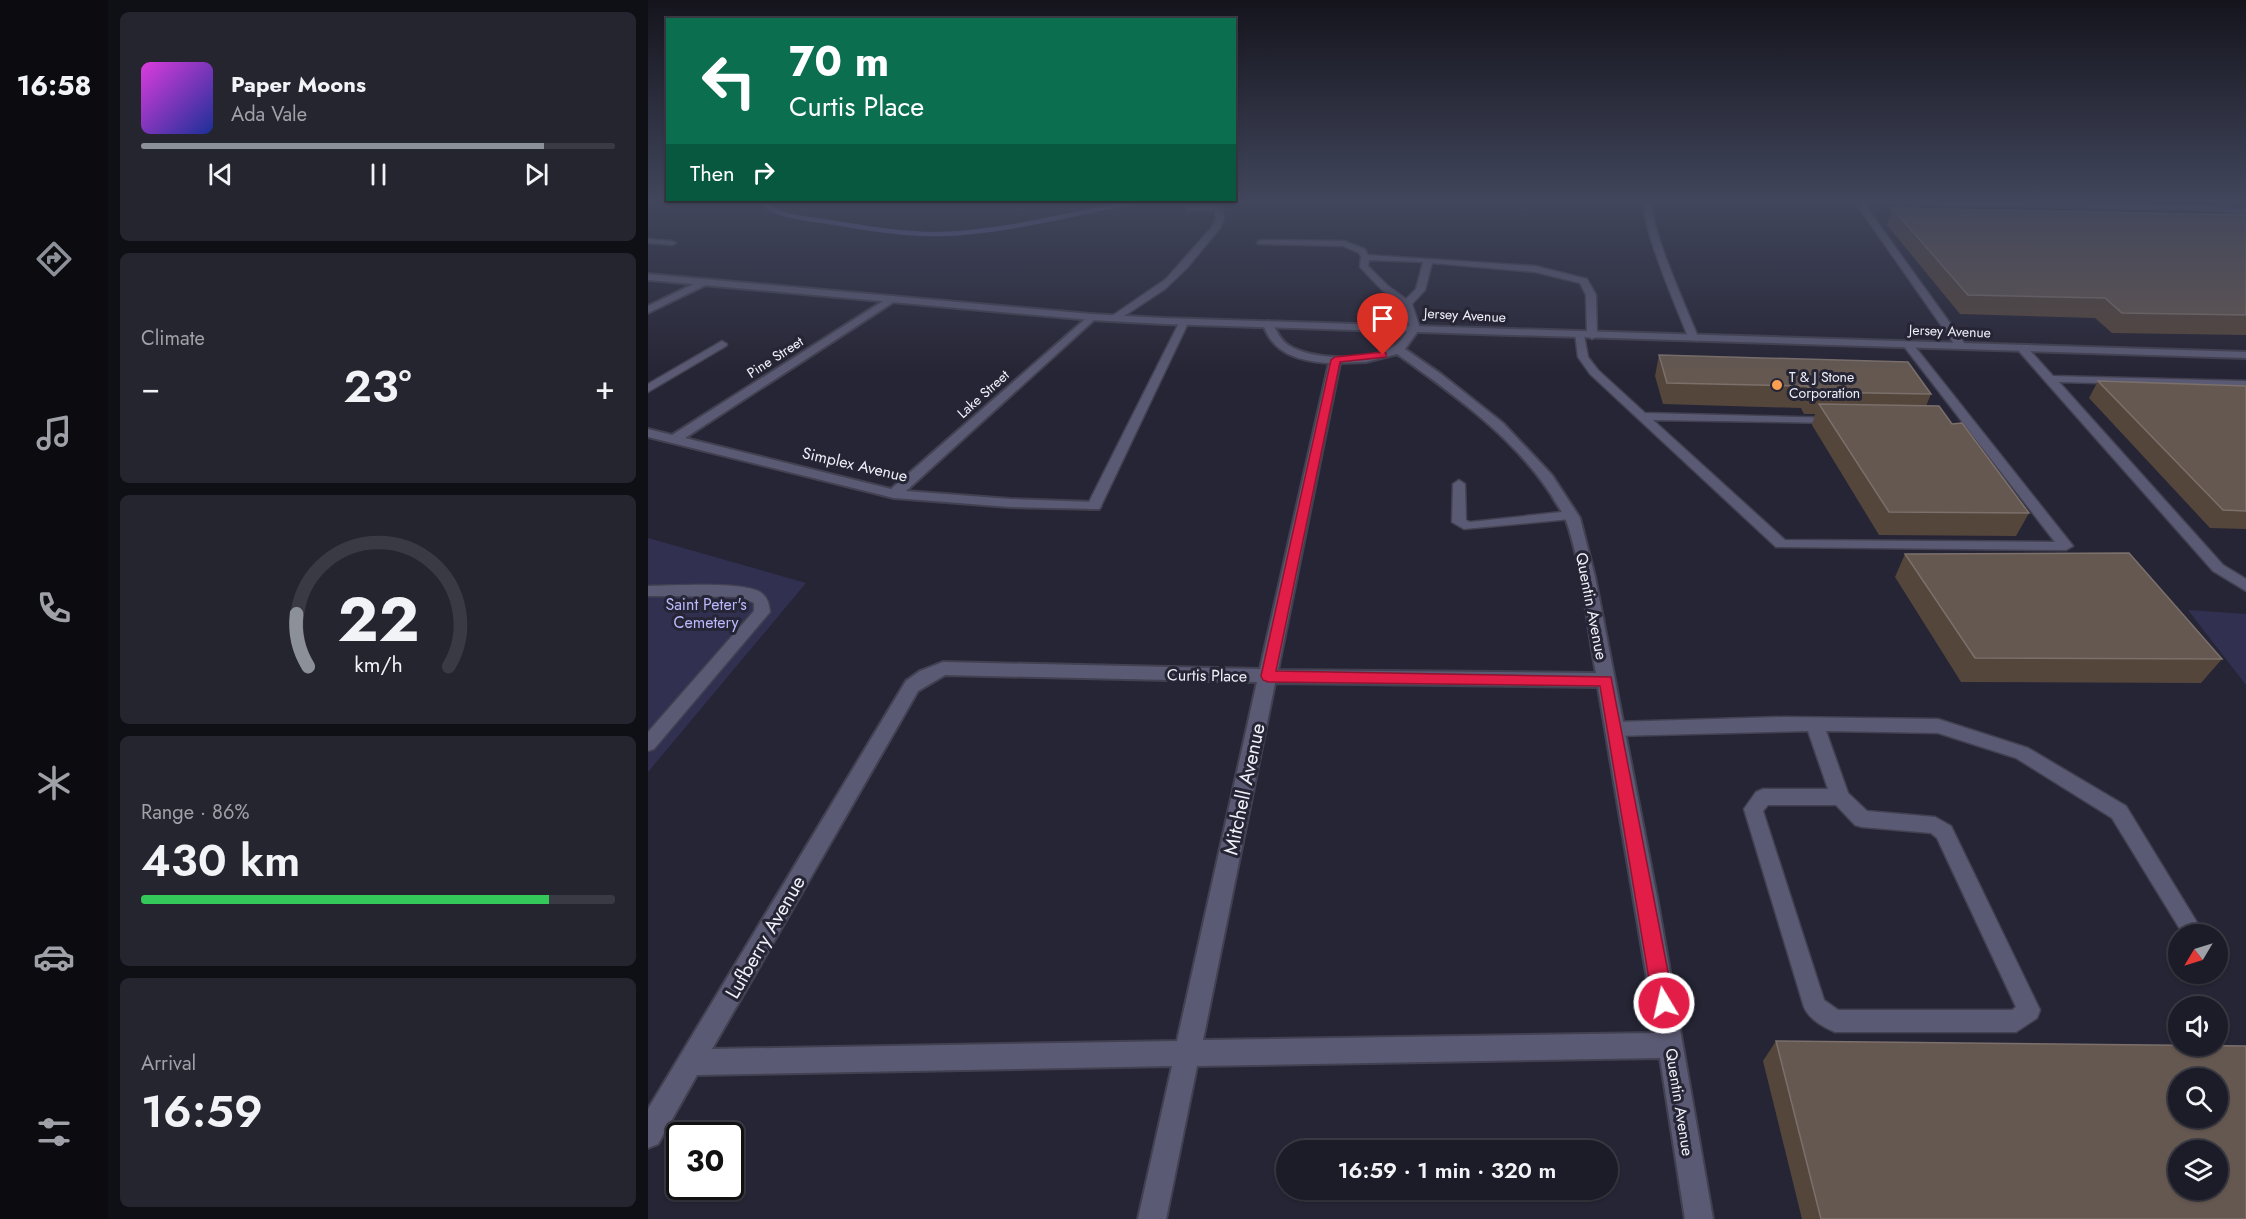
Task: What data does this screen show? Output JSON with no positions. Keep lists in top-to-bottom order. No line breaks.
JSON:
{"streets":{"street":["Jersey Avenue","Pine Street","Lake Street","Simplex Avenue","Quentin Avenue","Curtis Place","Mitchell Avenue","Lufberry Avenue"]},"crossings":[["Jersey Avenue","Pine Street"],["Jersey Avenue","Lake Street"],["Pine Street","Simplex Avenue"],["Lake Street","Simplex Avenue"],["Quentin Avenue","Curtis Place"],["Curtis Place","Mitchell Avenue"],["Curtis Place","Lufberry Avenue"]],"parks":["Saint Peter's Cemetery"],"places":["T & J Stone Corporation"],"north":"bottom left","page":{"tabs":"16:58","turn":["70 m","Curtis Place"],"song":["Paper Moons","Ada Vale"],"then":"Then","tile":["Climate",["Range · 86%","430 km"],["Arrival","16:59"]],"heat":["−","23°","+"],"limit":"30","trip":"16:59 · 1 min · 320 m","gauge":["22","km/h"]}}
